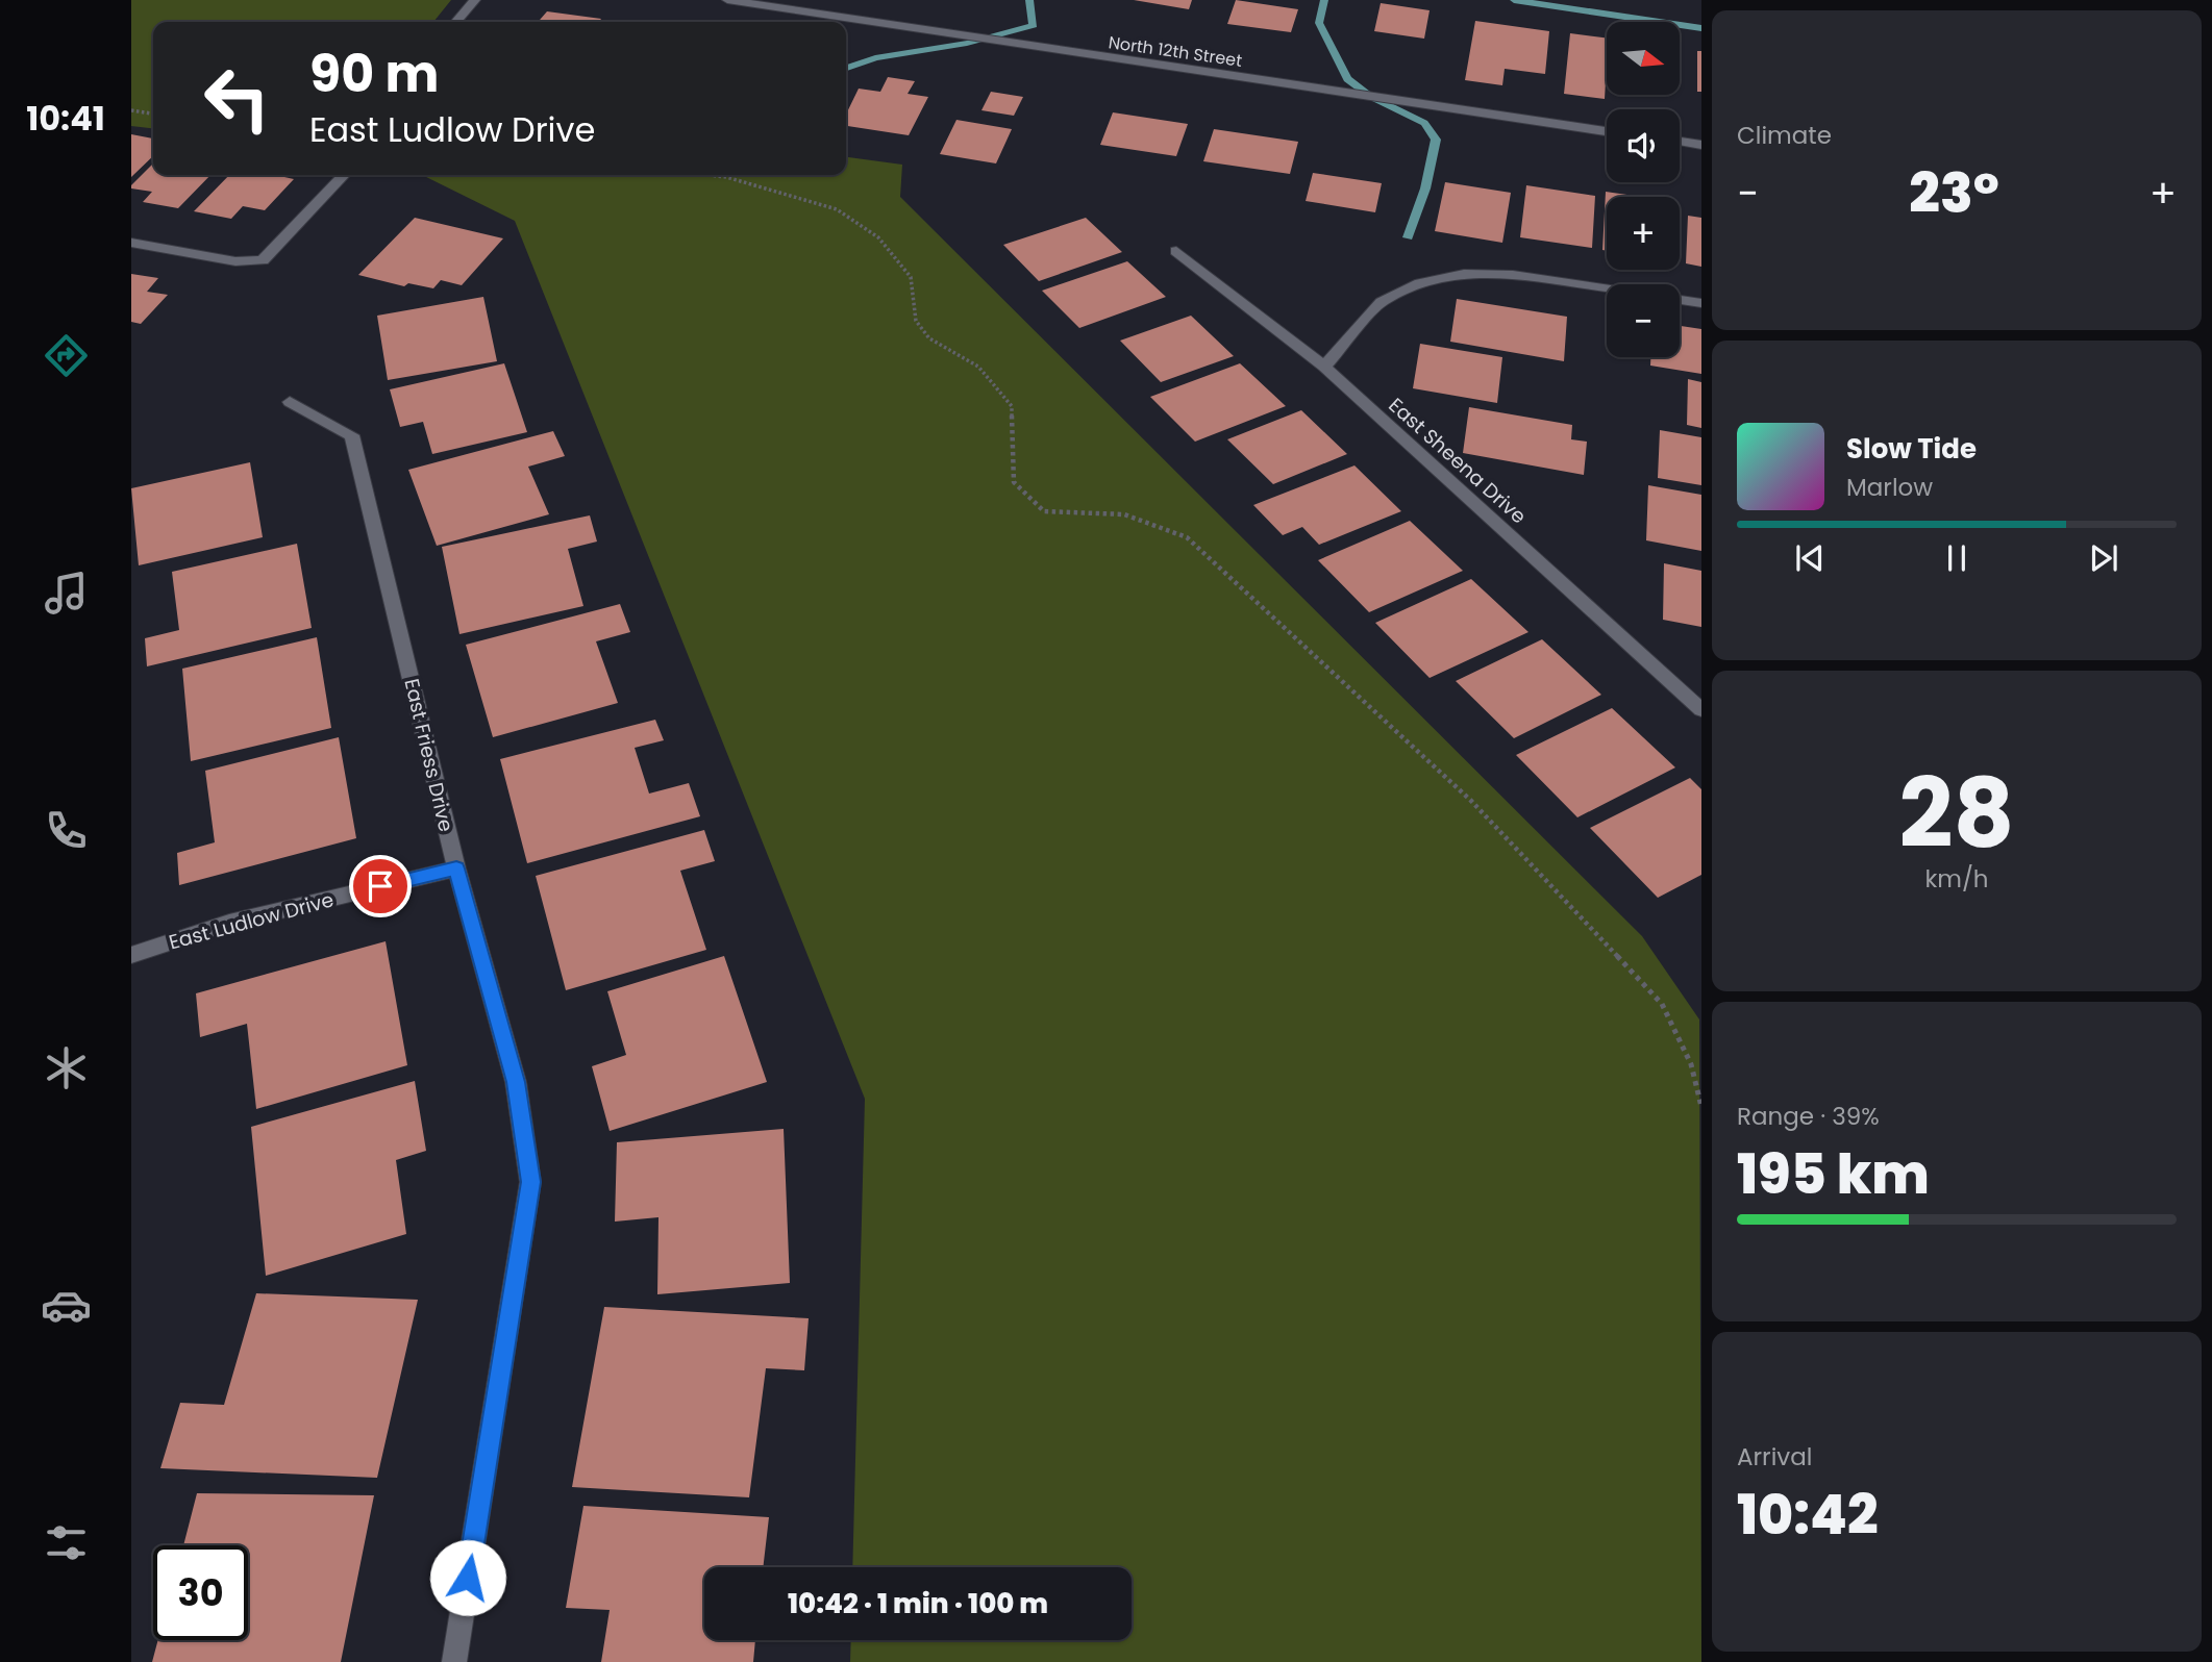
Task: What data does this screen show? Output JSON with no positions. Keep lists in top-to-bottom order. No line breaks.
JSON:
{"streets":{"street":["North 12th Street","East Sheena Drive","East Friess Drive","East Ludlow Drive"]},"crossings":[["East Friess Drive","East Ludlow Drive"]],"north":"right","page":{"tabs":"10:41","tile":["Climate",["28","km/h"],["Range · 39%","195 km"],["Arrival","10:42"]],"map_buttons":["+","−"],"turn":["90 m","East Ludlow Drive"],"heat":["−","23°","+"],"song":["Slow Tide","Marlow"],"limit":"30","trip":"10:42 · 1 min · 100 m"}}
